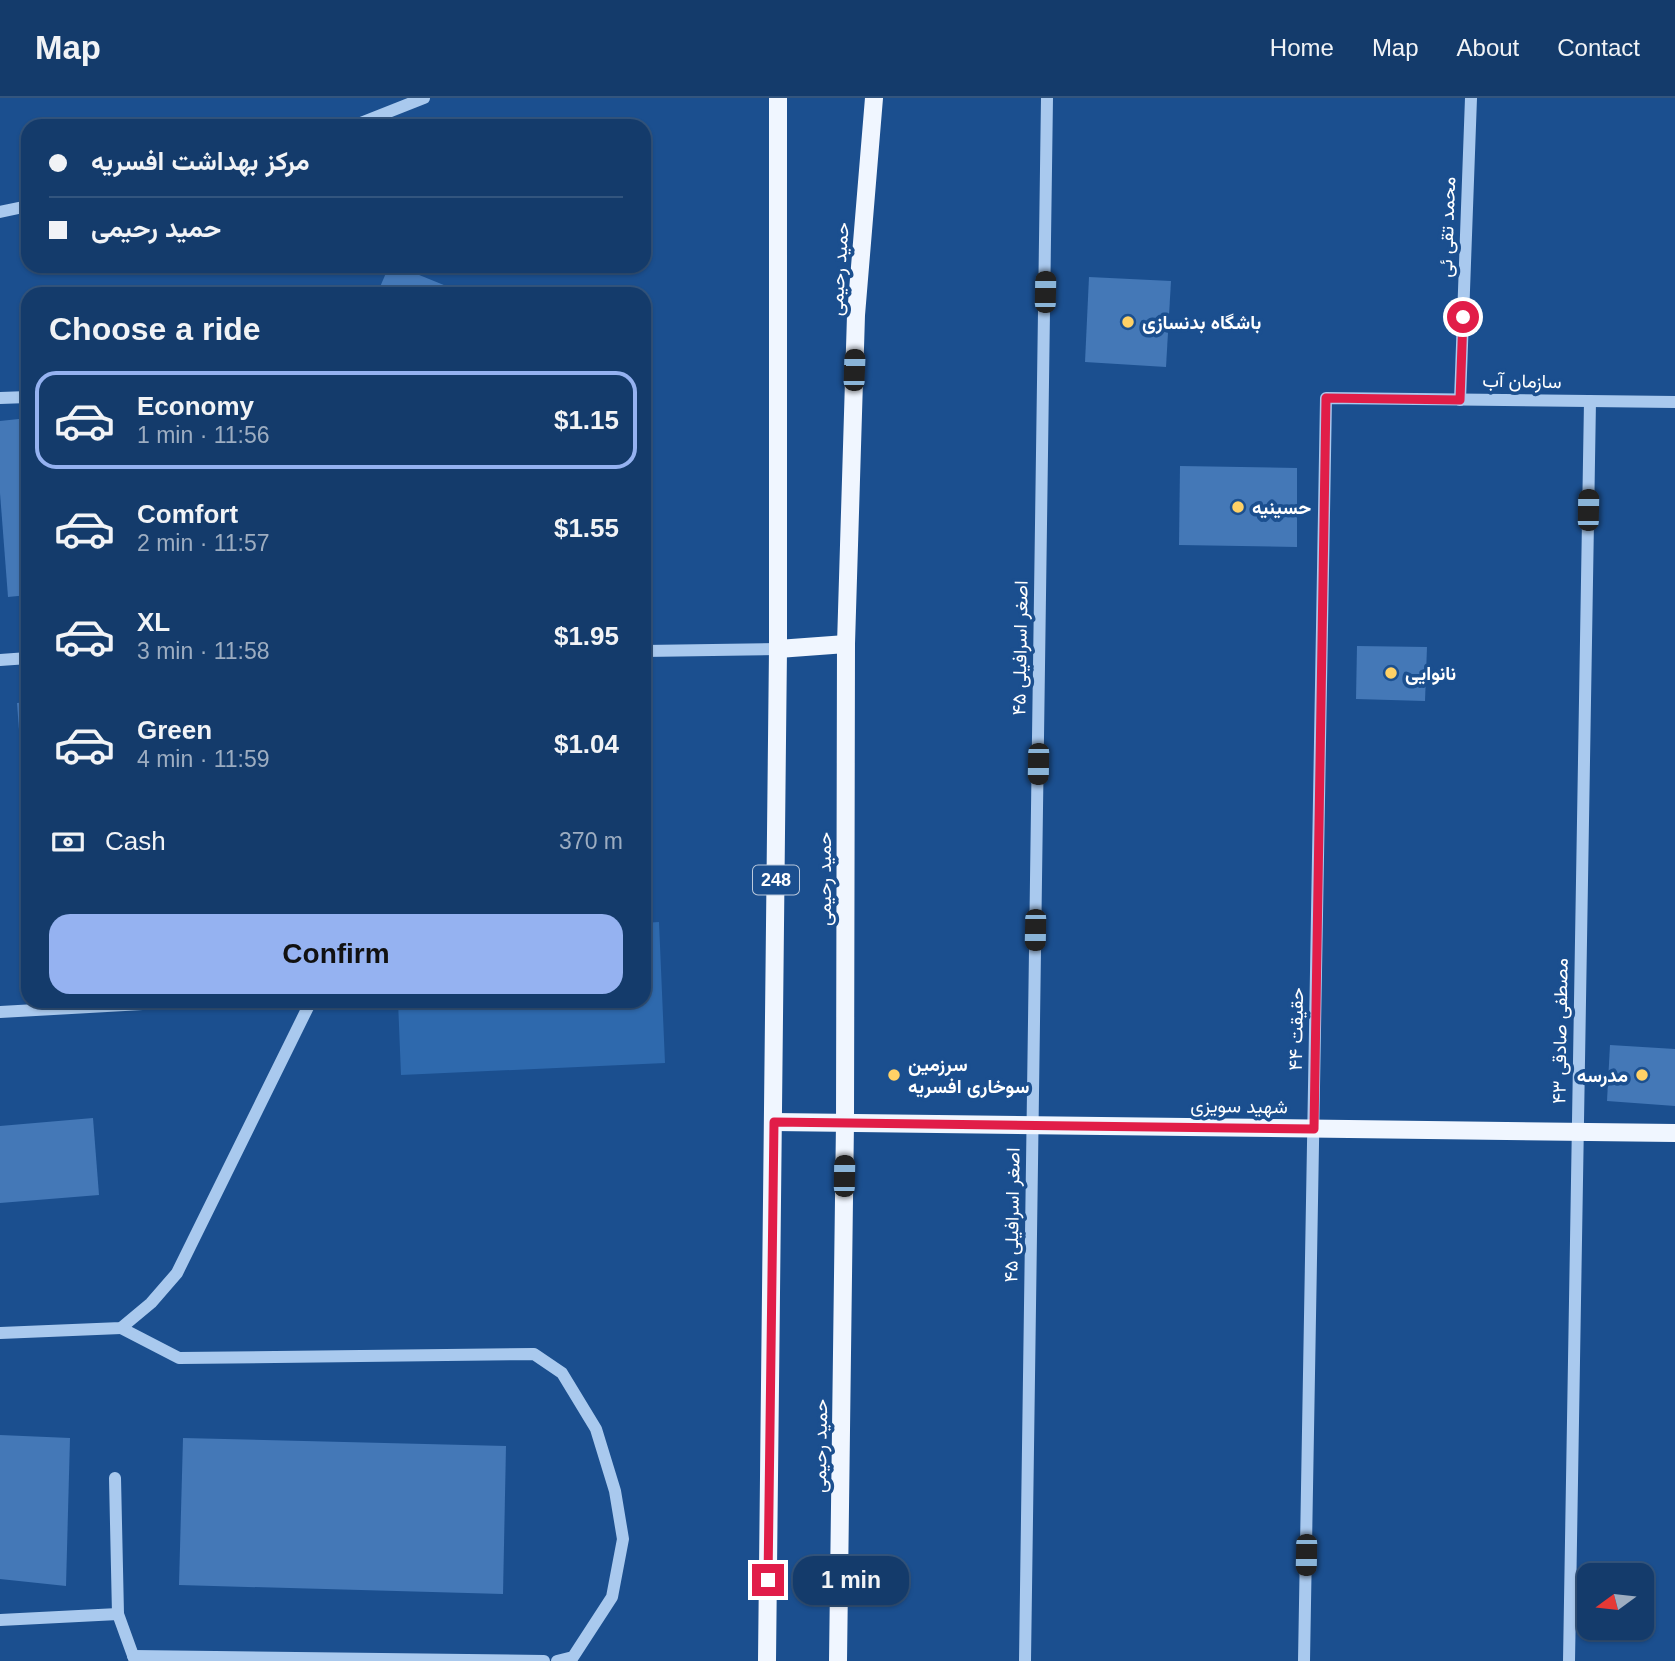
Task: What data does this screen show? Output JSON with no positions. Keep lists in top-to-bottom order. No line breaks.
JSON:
{"streets":{"main road":["حمید رحیمی","248","شهید سویزی"],"street":["محمد تقی ئی","سازمان آب","اصغر اسرافیلی ۴۵","حقیقت ۴۴","مصطفی صادقی ۴۳"]},"crossings":[["محمد تقی ئی","سازمان آب"],["حمید رحیمی","شهید سویزی"],["سازمان آب","حقیقت ۴۴"],["سازمان آب","مصطفی صادقی ۴۳"],["اصغر اسرافیلی ۴۵","شهید سویزی"],["248","شهید سویزی"],["حقیقت ۴۴","شهید سویزی"],["مصطفی صادقی ۴۳","شهید سویزی"]],"places":["باشگاه بدنسازی","حسینیه","نانوایی","سرزمین سوخاری افسریه","مدرسه"],"north":"left","page":{"header":"Map","nav":["Home","Map","About","Contact"],"banner":["مرکز بهداشت افسریه","حمید رحیمی"],"heading":"Choose a ride","list":[{"name":"Economy","note":"1 min · 11:56","value":"$1.15"},{"name":"Comfort","note":"2 min · 11:57","value":"$1.55"},{"name":"XL","note":"3 min · 11:58","value":"$1.95"},{"name":"Green","note":"4 min · 11:59","value":"$1.04"}],"pay":["Cash","370 m"],"buttons":"Confirm","bubble":"1 min"}}
